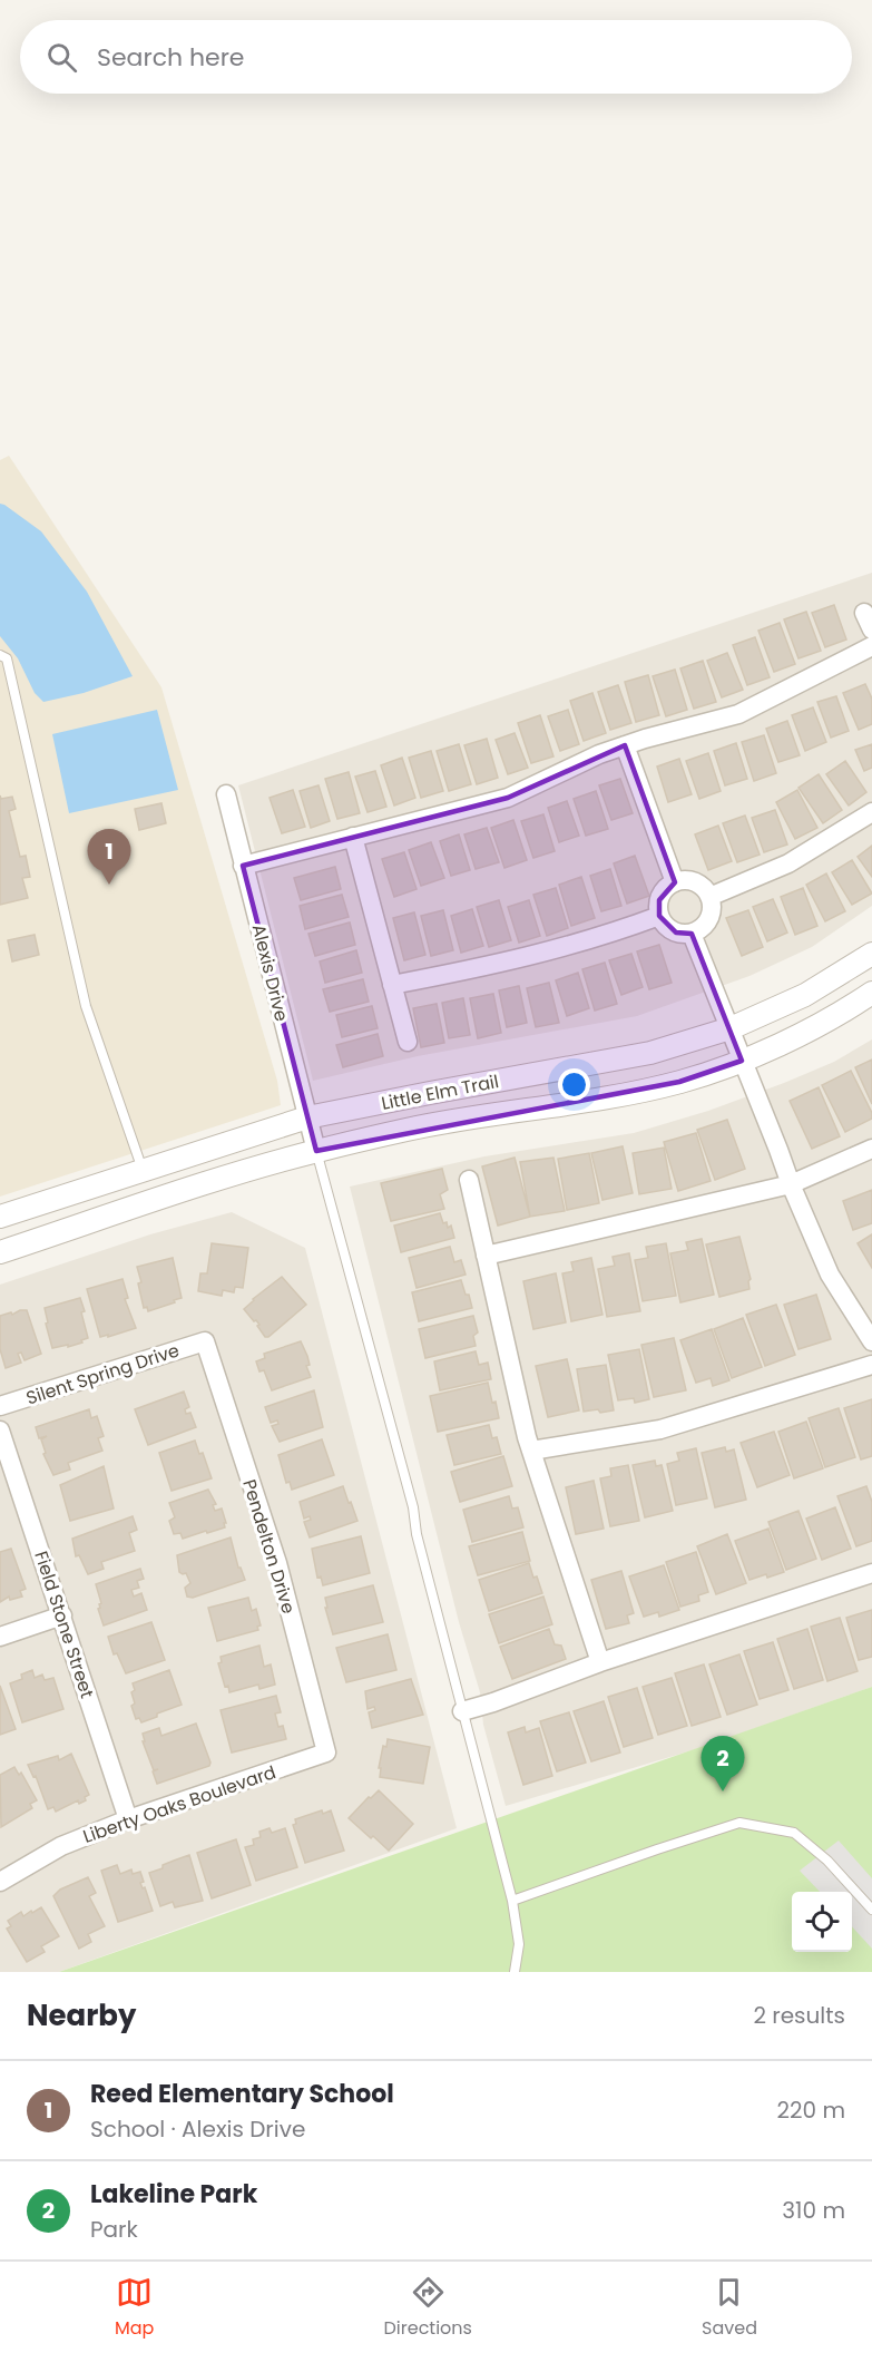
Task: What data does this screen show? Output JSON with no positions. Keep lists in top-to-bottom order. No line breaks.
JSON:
{"streets":{"street":["Alexis Drive","Little Elm Trail","Silent Spring Drive","Pendelton Drive","Field Stone Street","Liberty Oaks Boulevard"]},"crossings":[["Alexis Drive","Little Elm Trail"],["Silent Spring Drive","Pendelton Drive"],["Pendelton Drive","Liberty Oaks Boulevard"],["Field Stone Street","Liberty Oaks Boulevard"]],"page":{"search":"Search here","pins":["1","2"],"heading":["Nearby","2 results"],"list":[{"mark":"1","name":"Reed Elementary School","note":"School · Alexis Drive","value":"220 m"},{"mark":"2","name":"Lakeline Park","note":"Park","value":"310 m"}],"nav":["Map","Directions","Saved"]}}
